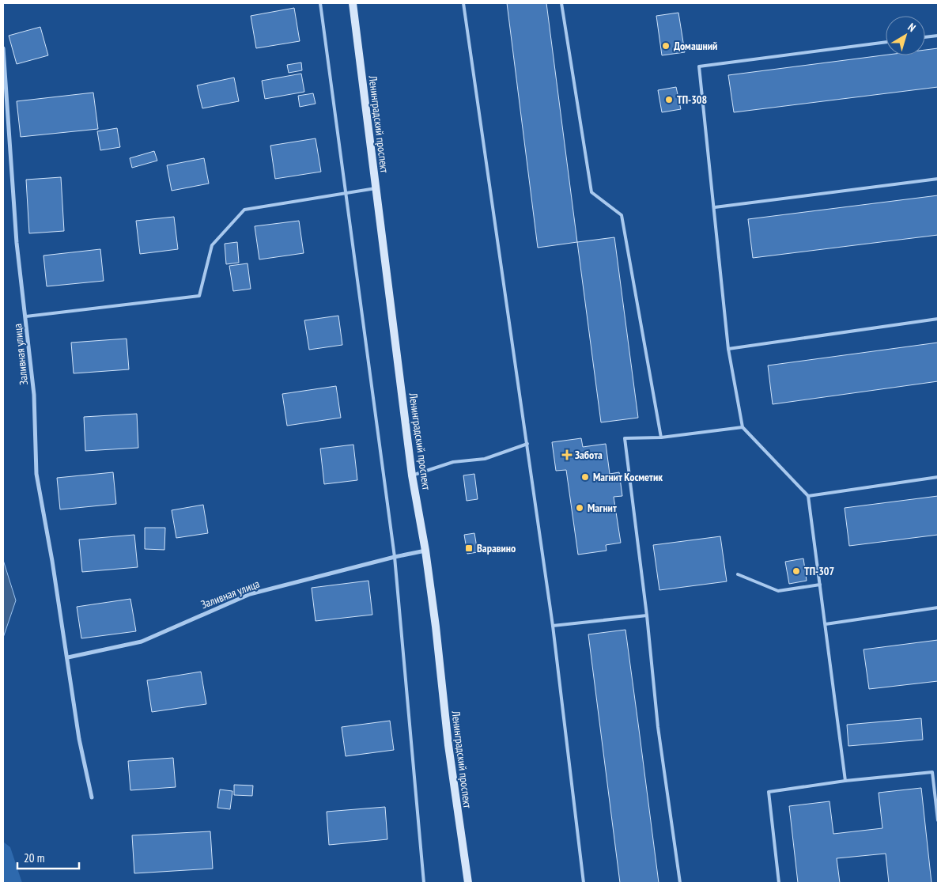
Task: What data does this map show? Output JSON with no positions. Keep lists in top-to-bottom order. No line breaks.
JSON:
{"streets":{"main road":["Ленинградский проспект"],"street":["Заливная улица"]},"crossings":[["Ленинградский проспект","Заливная улица"]],"places":{"other":["Домашний","ТП-308","Магнит Косметик","Магнит","ТП-307"],"health":["Забота"],"transit":["Варавино"]},"scale_bar":"20 m","north":"top right"}
